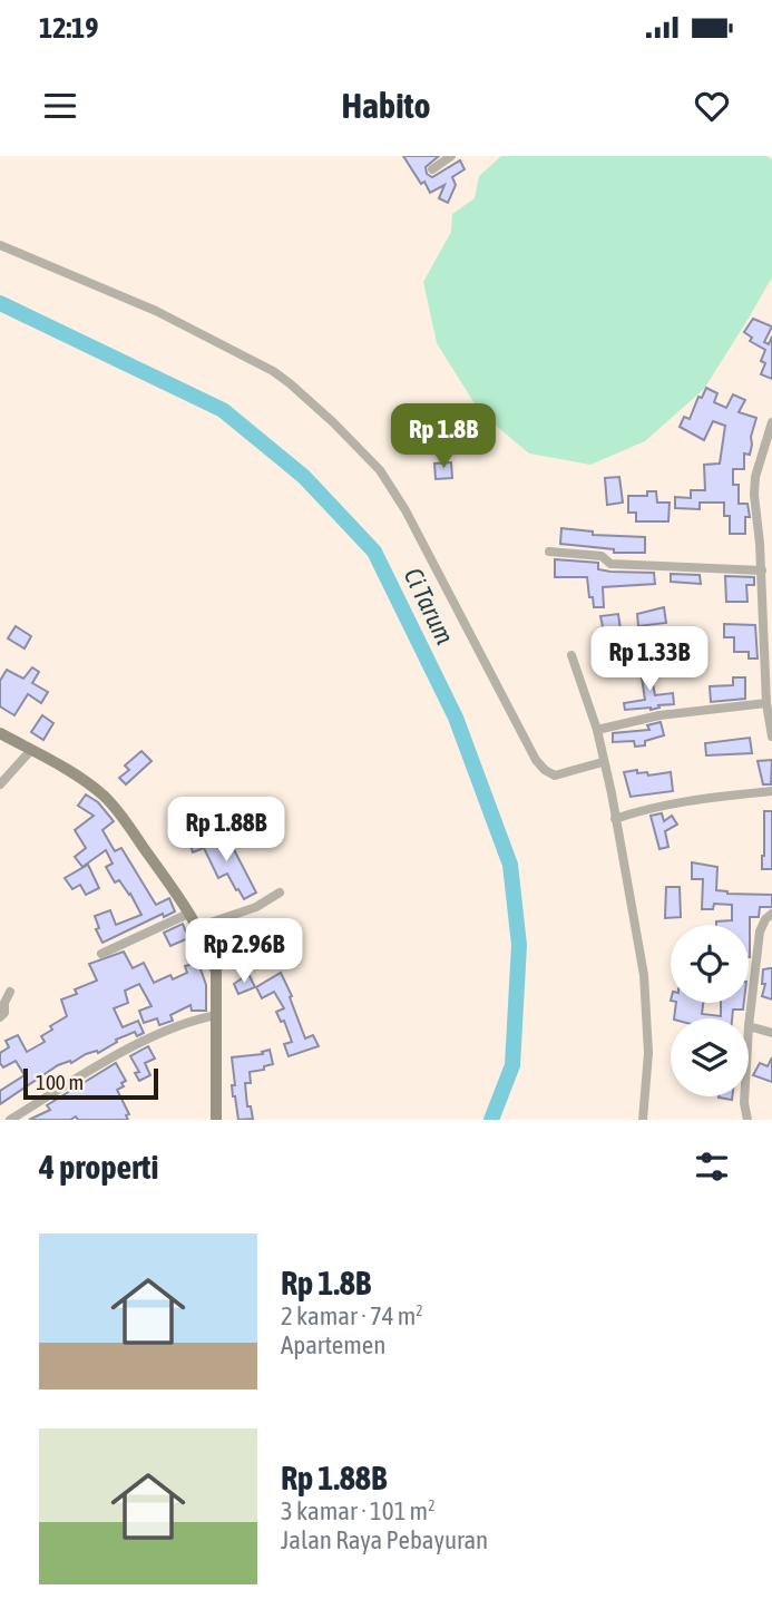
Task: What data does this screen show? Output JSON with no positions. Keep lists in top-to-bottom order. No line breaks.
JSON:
{"water":["Ci Tarum"],"scale_bar":"100 m","page":{"status":"12:19","header":"Habito","price":["Rp 1.8B","Rp 1.33B","Rp 1.88B","Rp 2.96B"],"scale":"100 m","heading":"4 properti","list":[{"name":"Rp 1.8B","note":"2 kamar · 74 m² · Apartemen"},{"name":"Rp 1.88B","note":"3 kamar · 101 m² · Jalan Raya Pebayuran"}]}}
